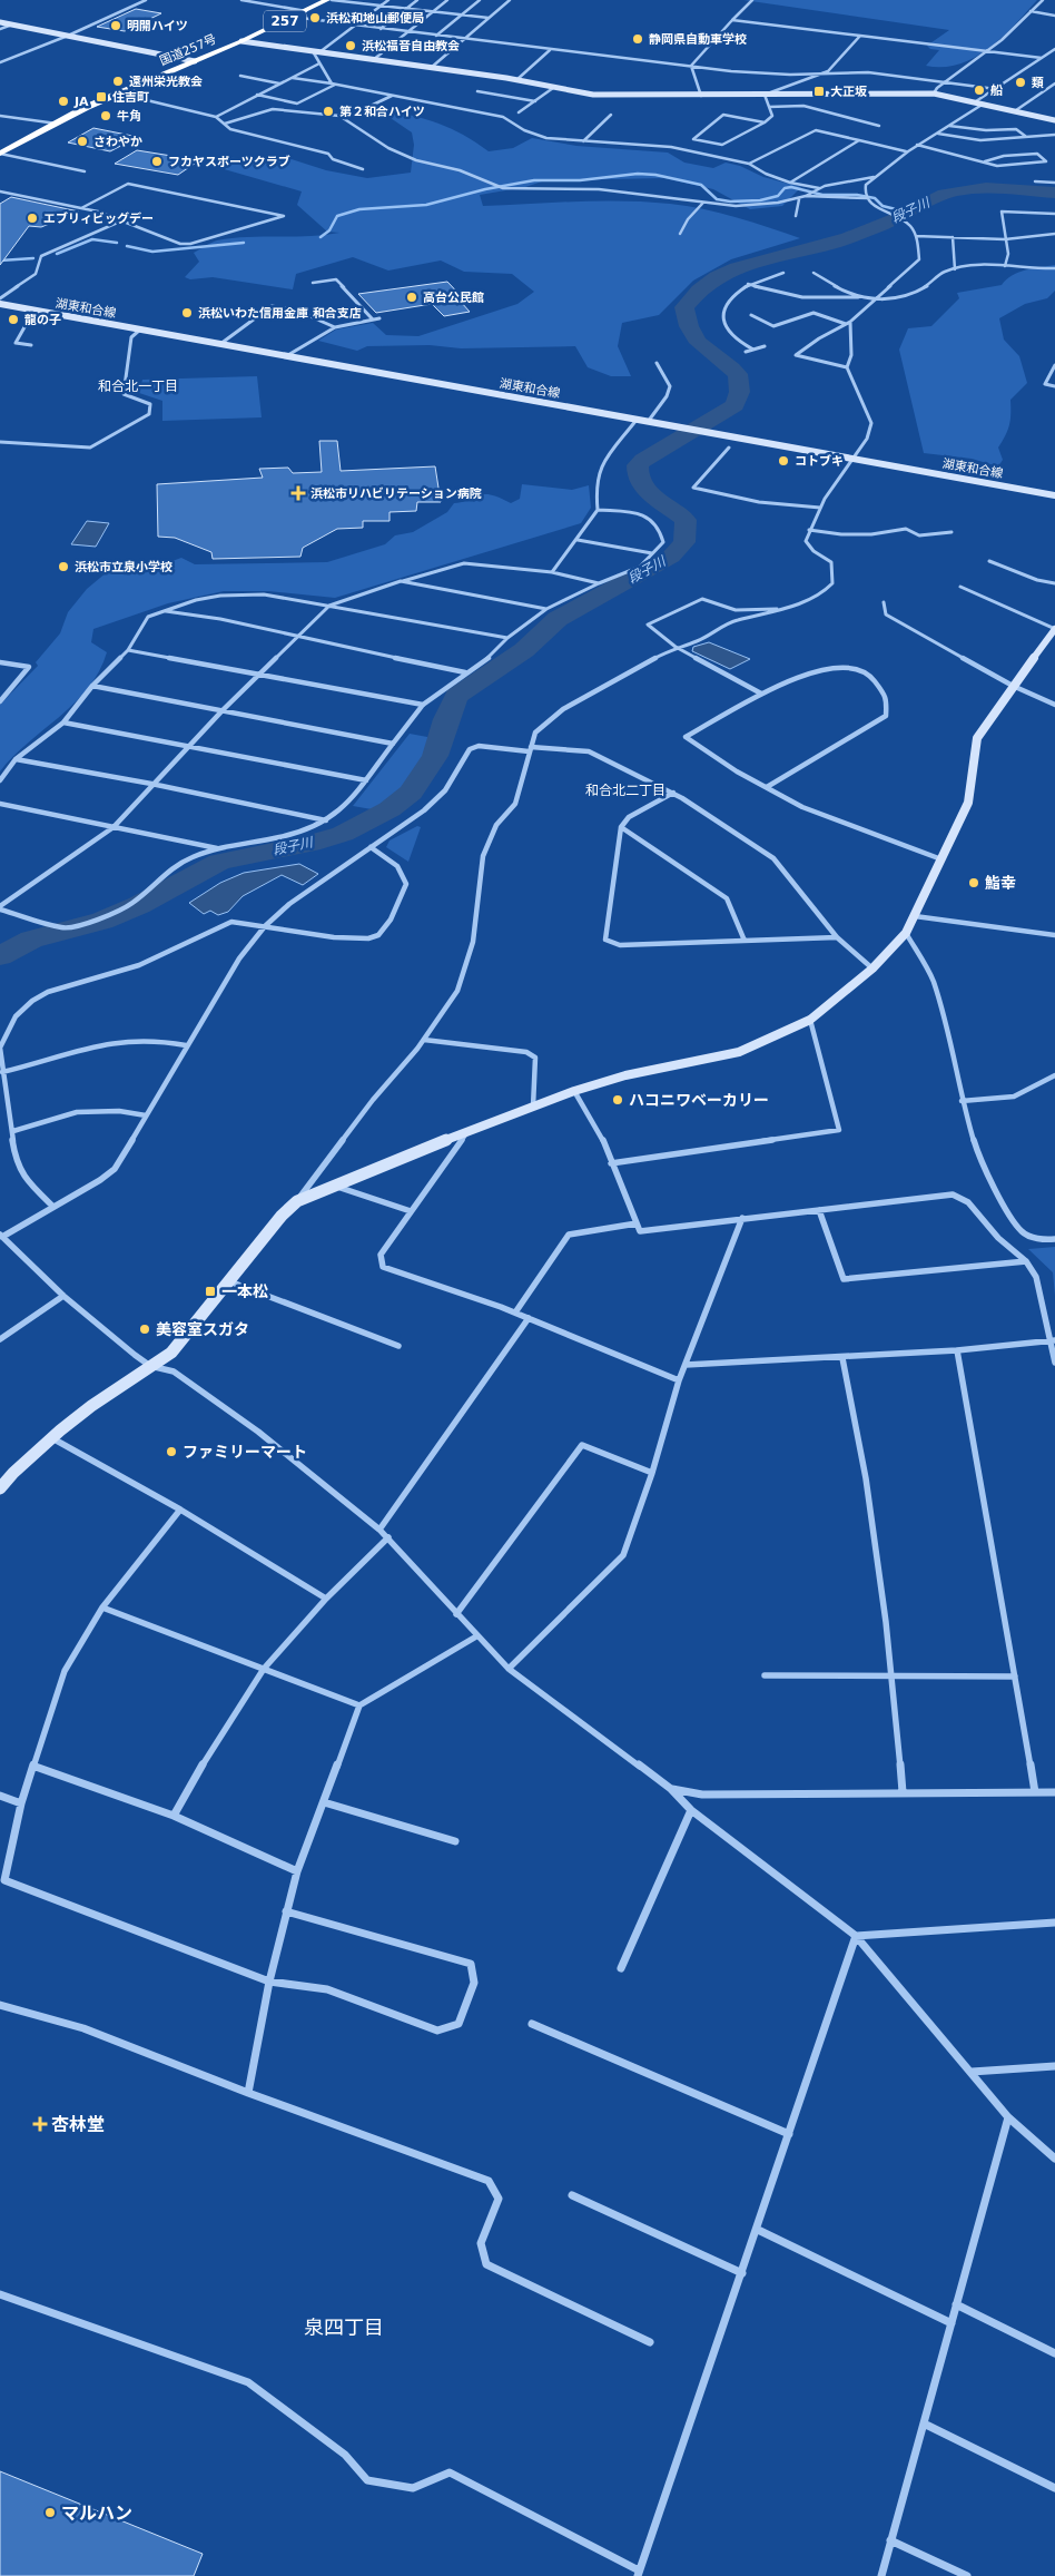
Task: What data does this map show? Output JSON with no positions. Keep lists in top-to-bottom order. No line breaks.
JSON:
{"streets":{"highway":["257","国道257号"],"street":["湖東和合線"]},"districts":["和合北一丁目","和合北二丁目","泉四丁目"],"water":["段子川"],"places":{"other":["浜松和地山郵便局","明開ハイツ","静岡県自動車学校","浜松福音自由教会","遠州栄光教会","類","船","JA","第２和合ハイツ","牛角","さわやか","フカヤスポーツクラブ","エブリィビッグデー","高台公民館","浜松いわた信用金庫 和合支店","龍の子","コトブキ","浜松市立泉小学校","鮨幸","ハコニワベーカリー","美容室スガタ","ファミリーマート","マルハン"],"transit":["大正坂","住吉町","一本松"],"health":["浜松市リハビリテーション病院","杏林堂"]}}
